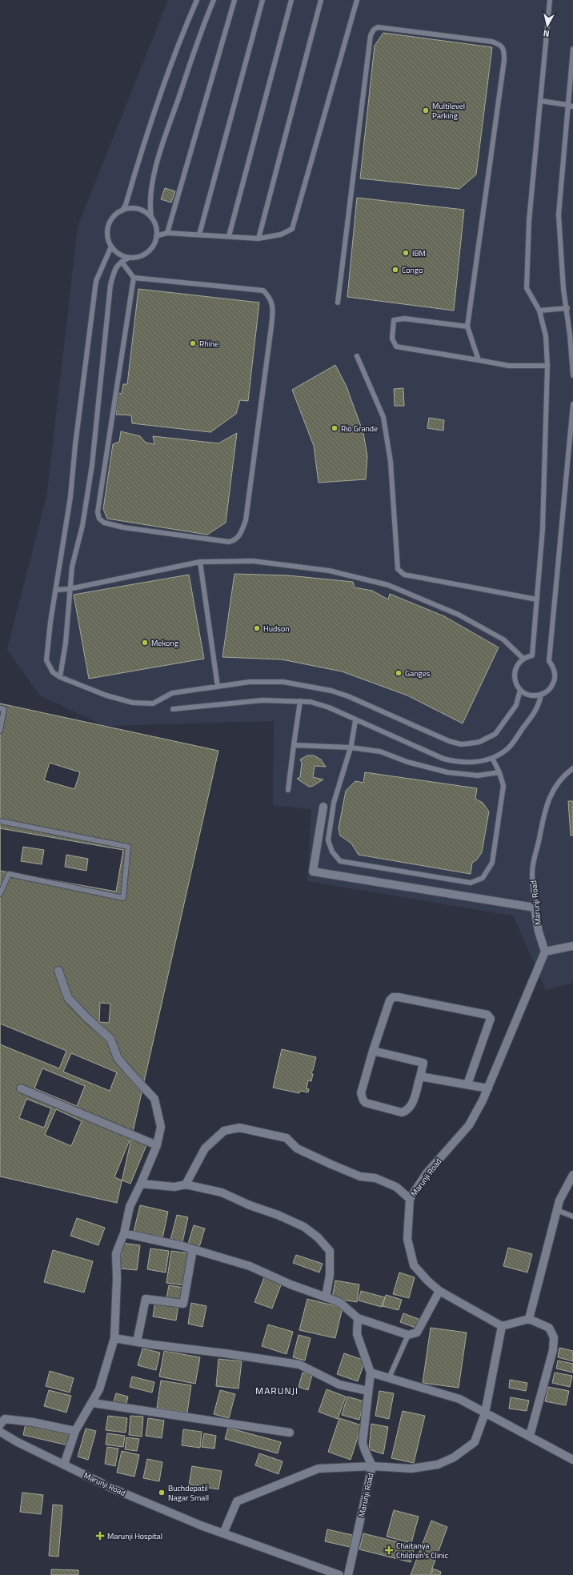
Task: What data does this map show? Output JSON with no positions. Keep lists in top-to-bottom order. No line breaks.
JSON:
{"streets":{"street":["Marunji Road"]},"districts":["MARUNJI"],"places":{"other":["Multilevel Parking","IBM","Congo","Rhine","Rio Grande","Hudson","Mekong","Ganges","Buchdepatil Nagar Small"],"health":["Marunji Hospital","Chaitanya Children's Clinic"]},"north":"bottom"}
